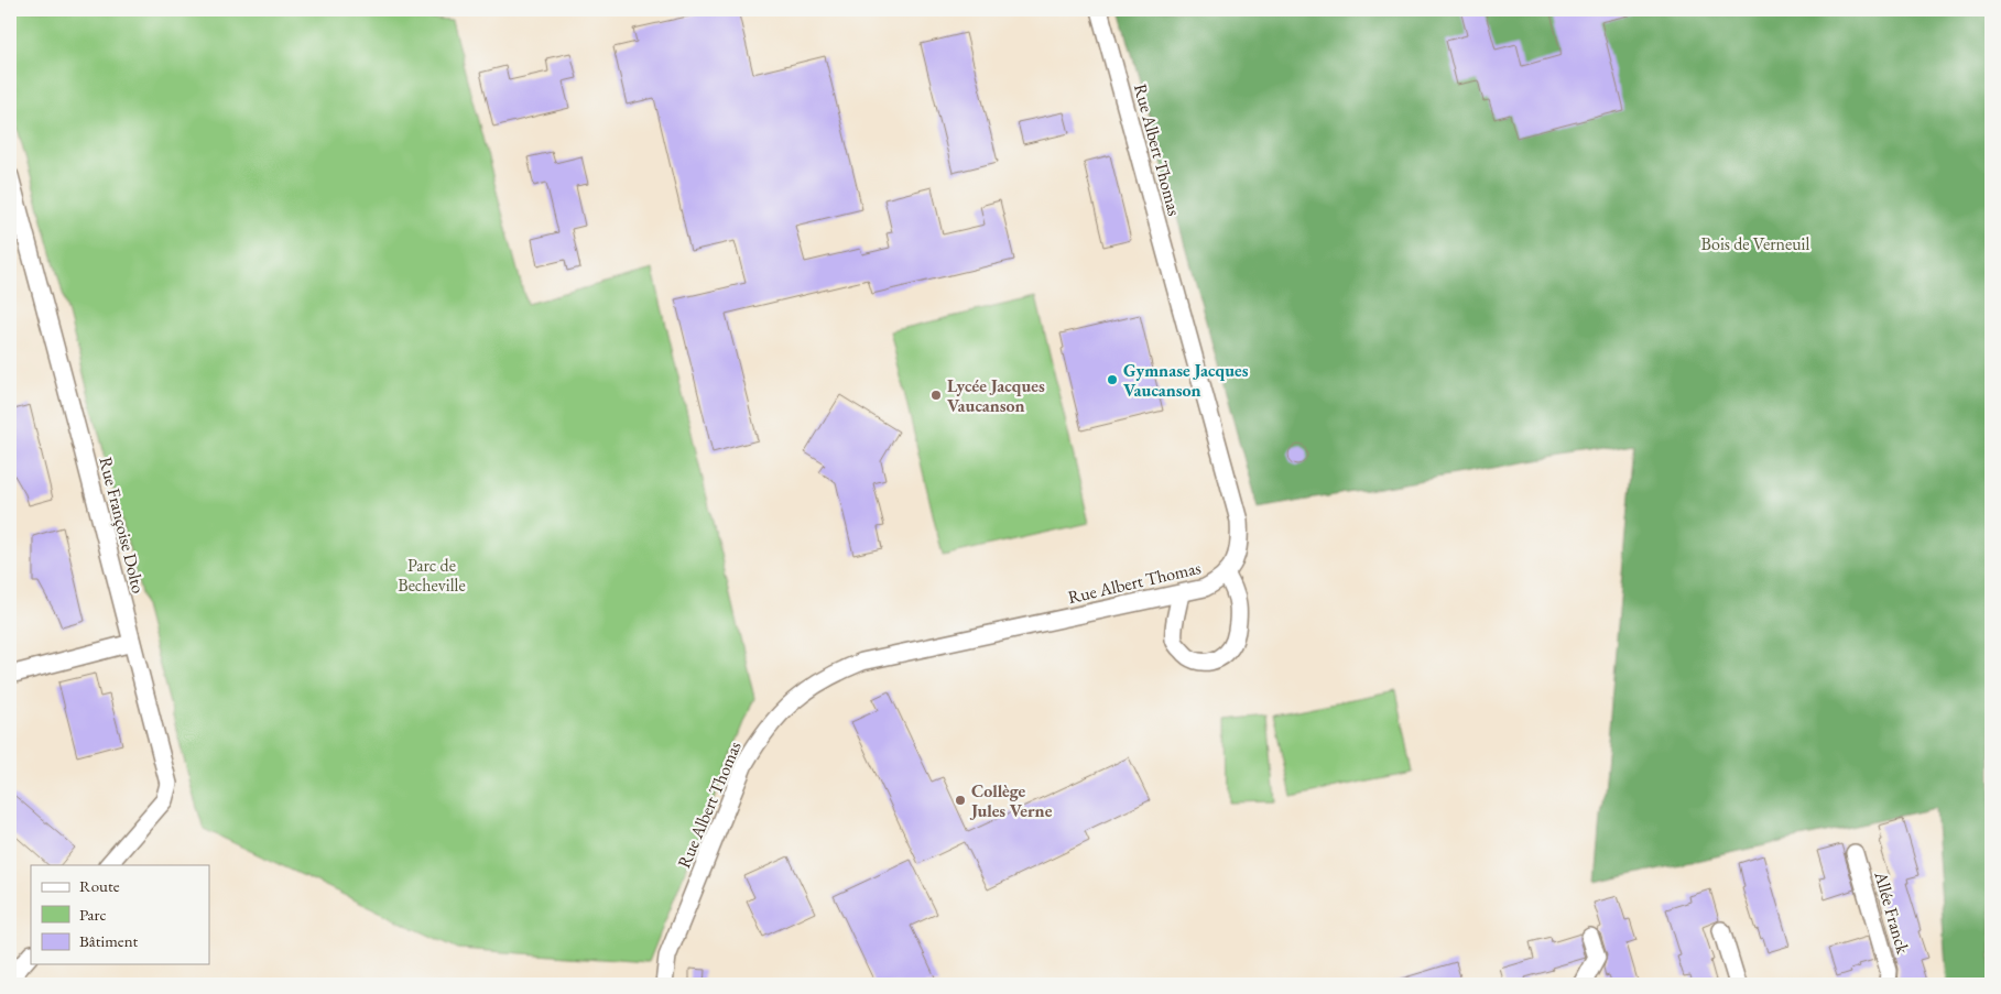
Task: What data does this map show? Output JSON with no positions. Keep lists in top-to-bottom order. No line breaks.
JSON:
{"streets":{"street":["Rue Albert Thomas","Rue Françoise Dolto","Allée Franck"]},"parks":["Bois de Verneuil","Parc de Becheville"],"places":["Gymnase Jacques Vaucanson","Lycée Jacques Vaucanson","Collège Jules Verne"],"legend":["Route","Parc","Bâtiment"]}
